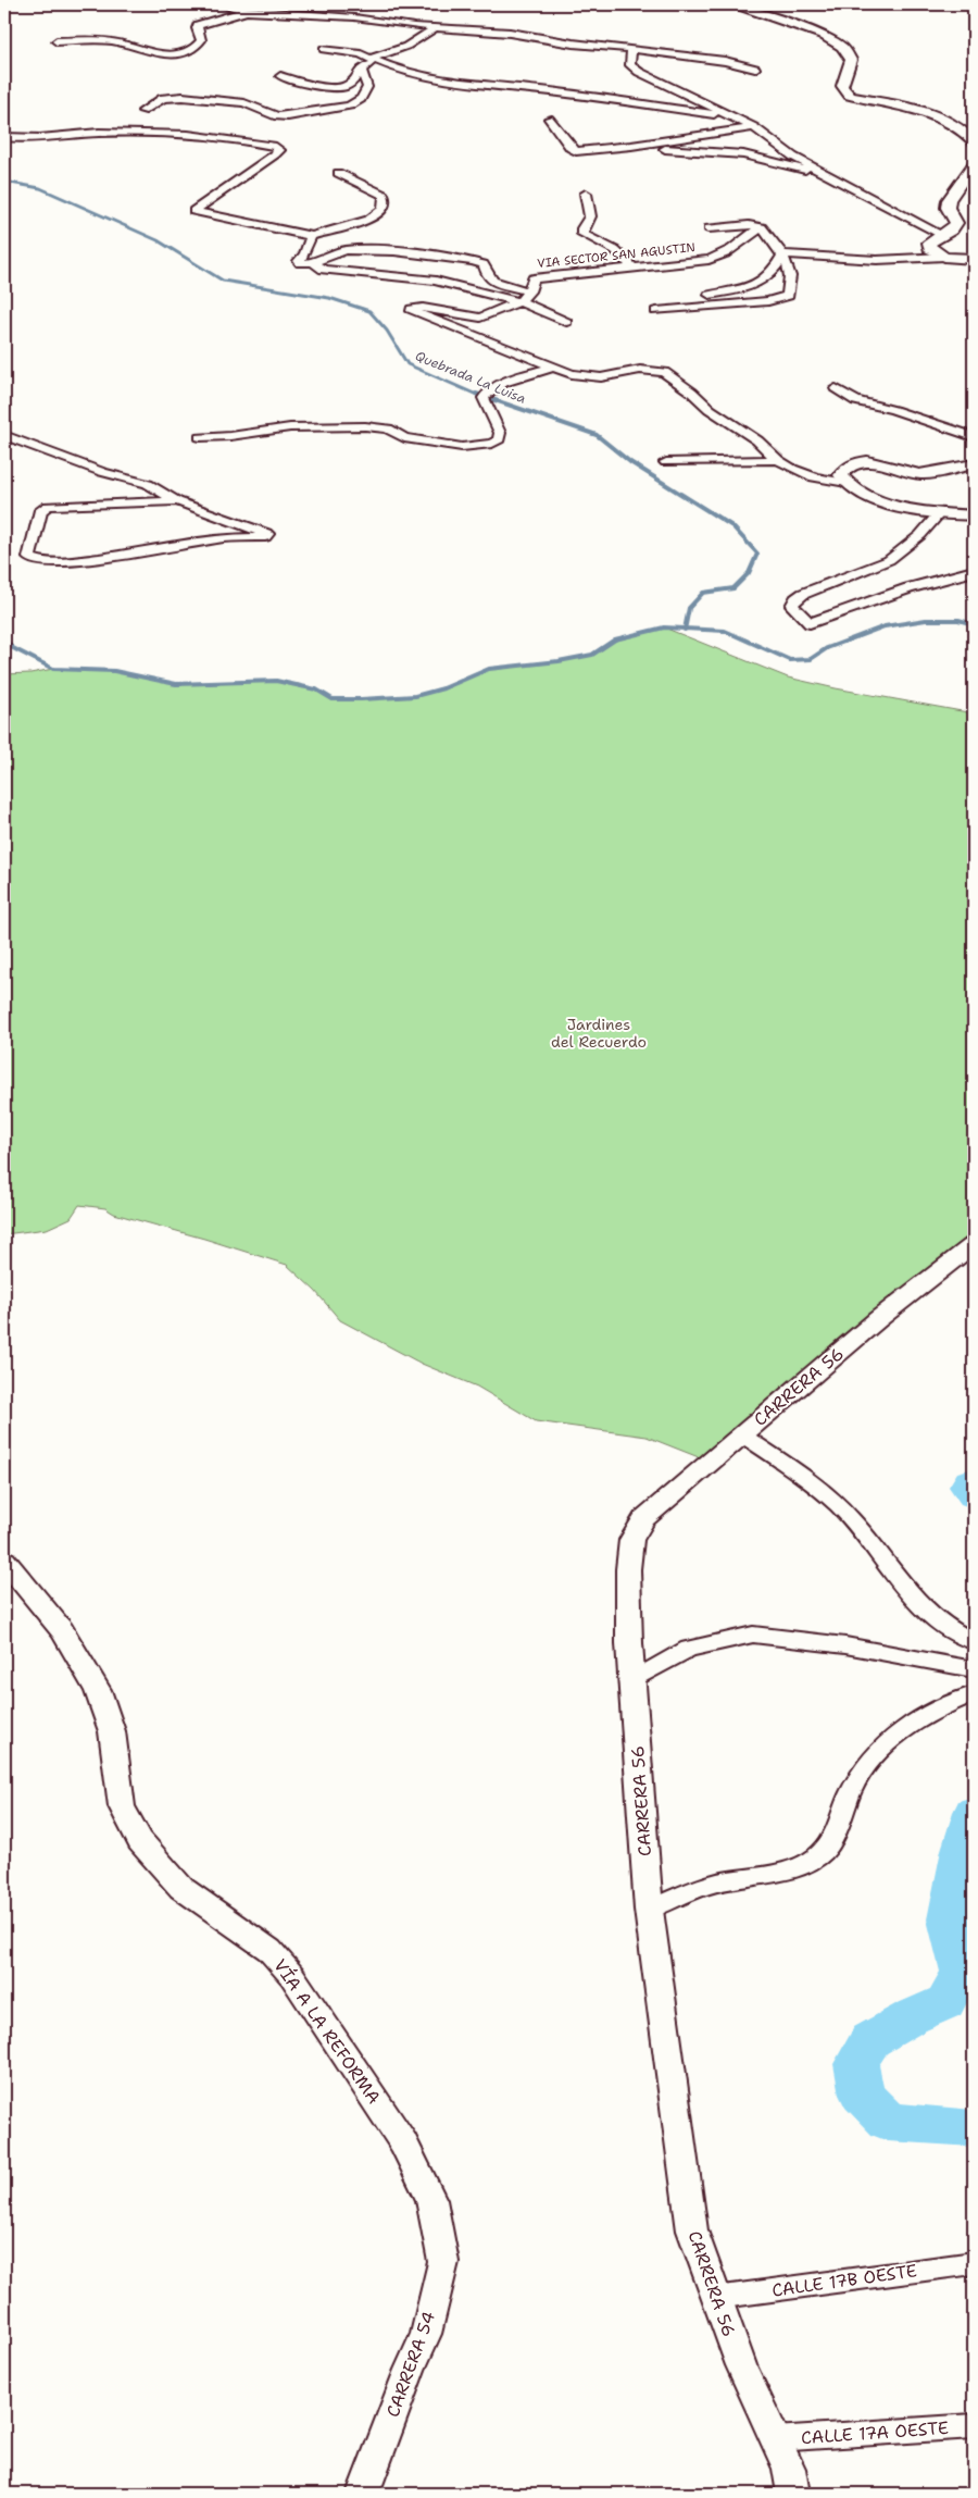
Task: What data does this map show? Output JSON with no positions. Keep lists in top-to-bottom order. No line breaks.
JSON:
{"streets":{"street":["VIA SECTOR SAN AGUSTIN","CARRERA 56","VÍA A LA REFORMA","CALLE 17B OESTE","CARRERA 54","CALLE 17A OESTE"]},"crossings":[["CARRERA 56","CALLE 17B OESTE"],["CARRERA 56","CALLE 17A OESTE"],["VÍA A LA REFORMA","CARRERA 54"]],"water":["Quebrada La Luisa"],"parks":["Jardines del Recuerdo"]}
